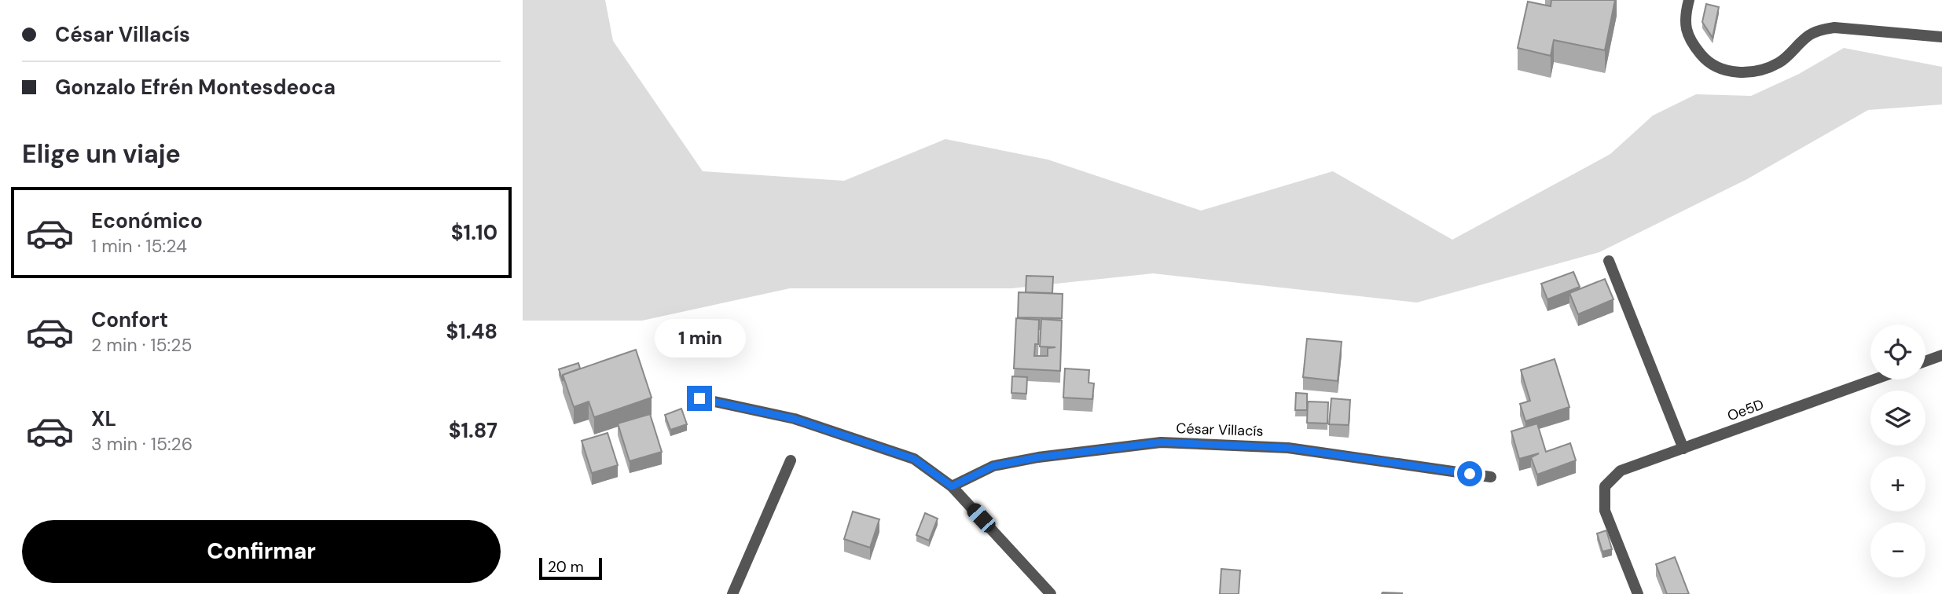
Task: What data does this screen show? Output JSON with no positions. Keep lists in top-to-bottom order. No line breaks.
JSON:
{"streets":{"street":["Oe5D","César Villacís"]},"scale_bar":"20 m","page":{"banner":["César Villacís","Gonzalo Efrén Montesdeoca"],"heading":"Elige un viaje","list":[{"name":"Económico","note":"1 min · 15:24","value":"$1.10"},{"name":"Confort","note":"2 min · 15:25","value":"$1.48"},{"name":"XL","note":"3 min · 15:26","value":"$1.87"}],"bubble":"1 min","map_buttons":["+","−"],"buttons":"Confirmar","scale":"20 m"}}
